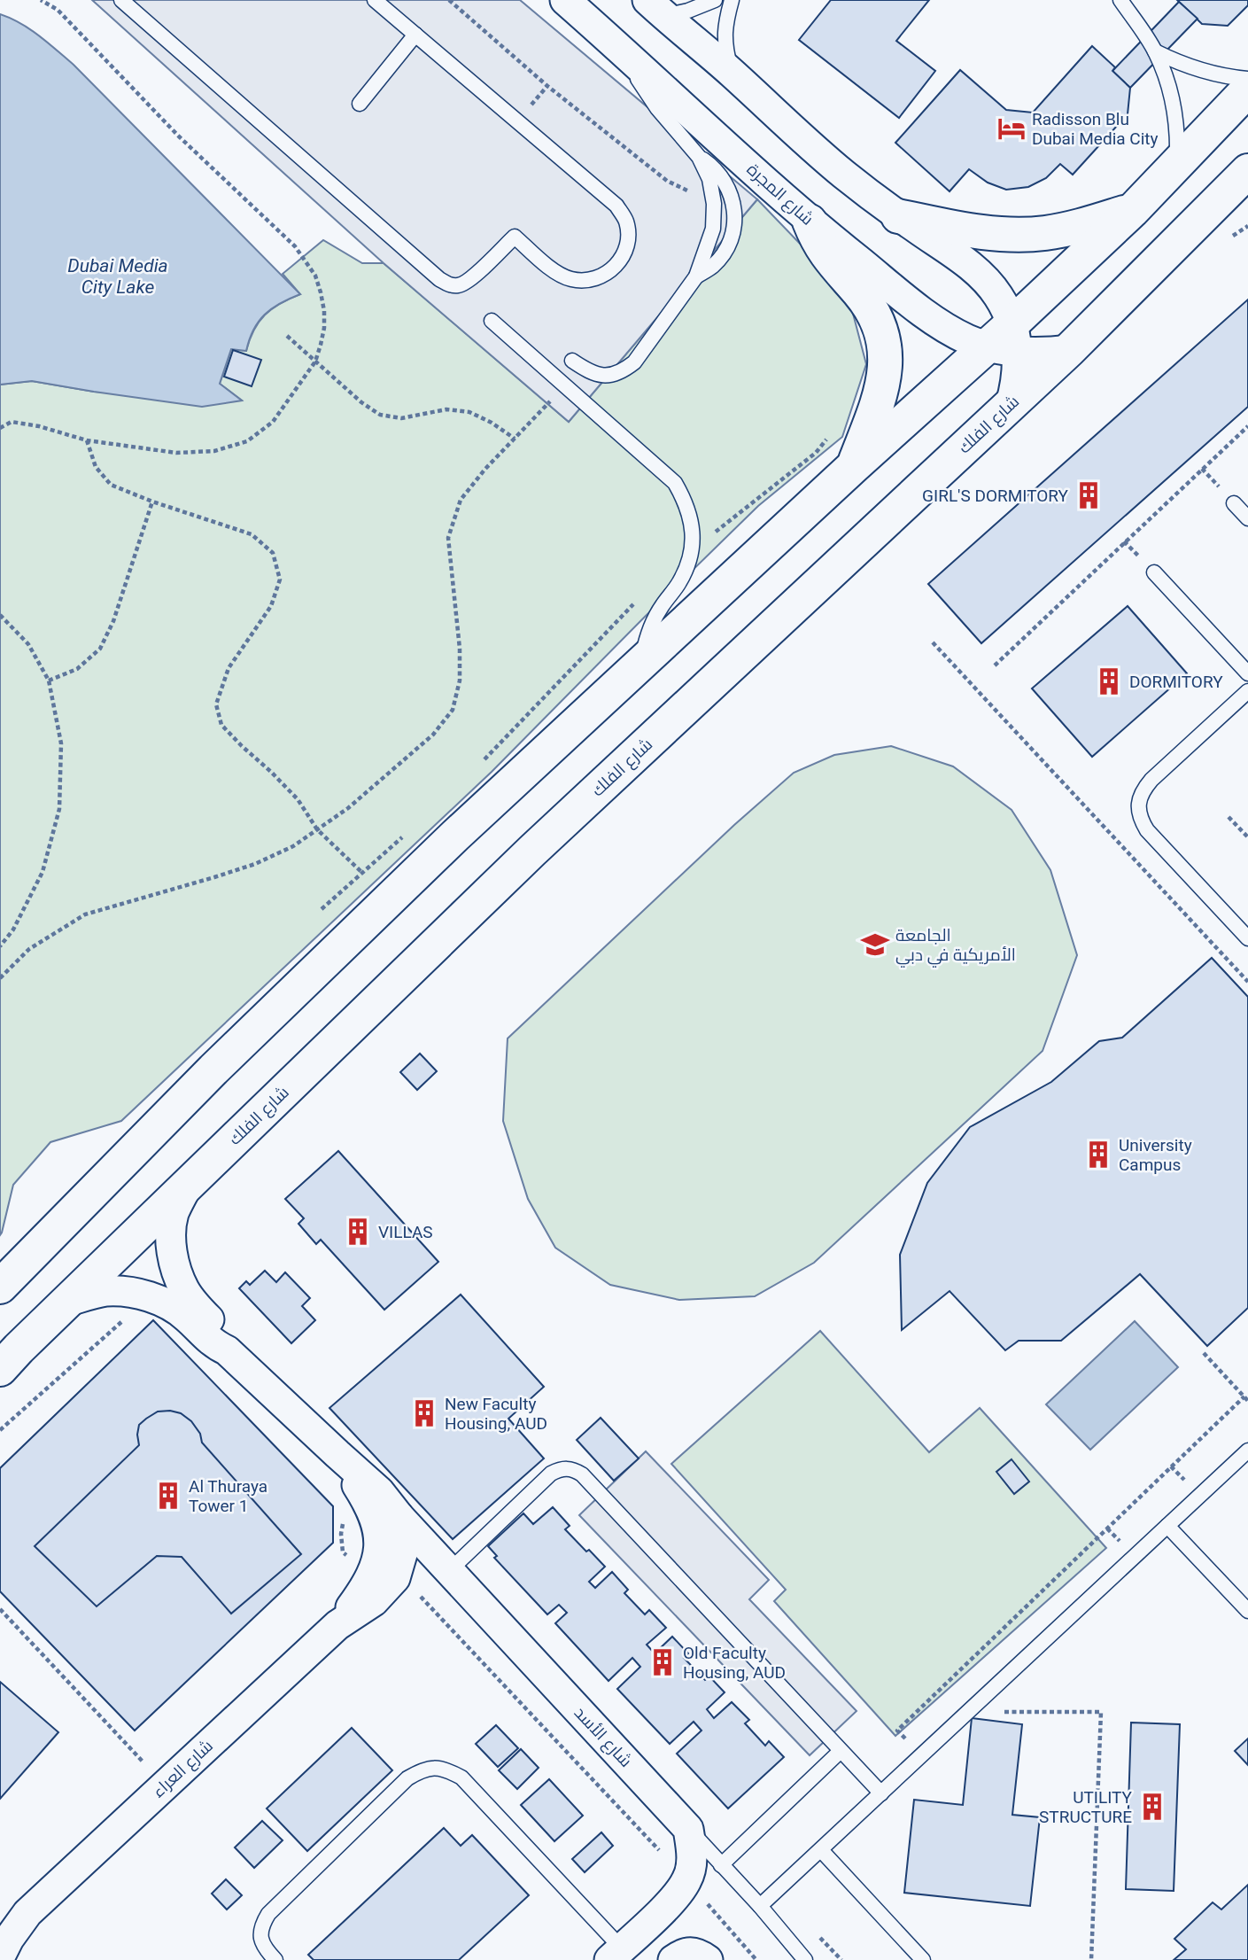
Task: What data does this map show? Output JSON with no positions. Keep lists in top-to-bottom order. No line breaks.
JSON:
{"streets":{"street":["شارع المجرة","شارع الفلك","شارع الأسد","شارع العراء"]},"crossings":[["شارع المجرة","شارع الفلك"],["شارع الأسد","شارع العراء"]],"water":["Dubai Media City Lake"],"places":{"hotel":["Radisson Blu Dubai Media City"],"building":["GIRL'S DORMITORY","DORMITORY","University Campus","VILLAS","New Faculty Housing, AUD","Al Thuraya Tower 1","Old Faculty Housing, AUD","UTILITY STRUCTURE"],"school or university":["الجامعة الأمريكية في دبي"]}}
